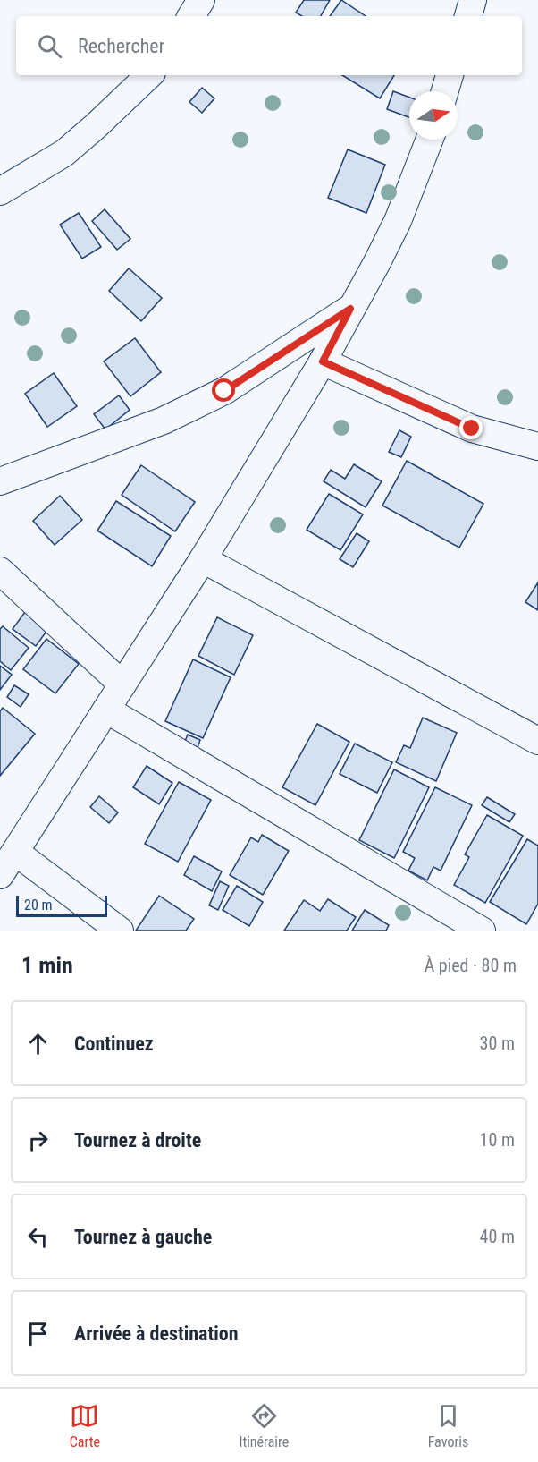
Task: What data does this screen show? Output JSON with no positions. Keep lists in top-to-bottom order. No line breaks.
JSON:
{"scale_bar":"20 m","north":"right","page":{"search":"Rechercher","scale":"20 m","heading":["1 min","À pied · 80 m"],"list":[["Continuez","30 m"],["Tournez à droite","10 m"],["Tournez à gauche","40 m"],"Arrivée à destination"],"nav":["Carte","Itinéraire","Favoris"]}}
